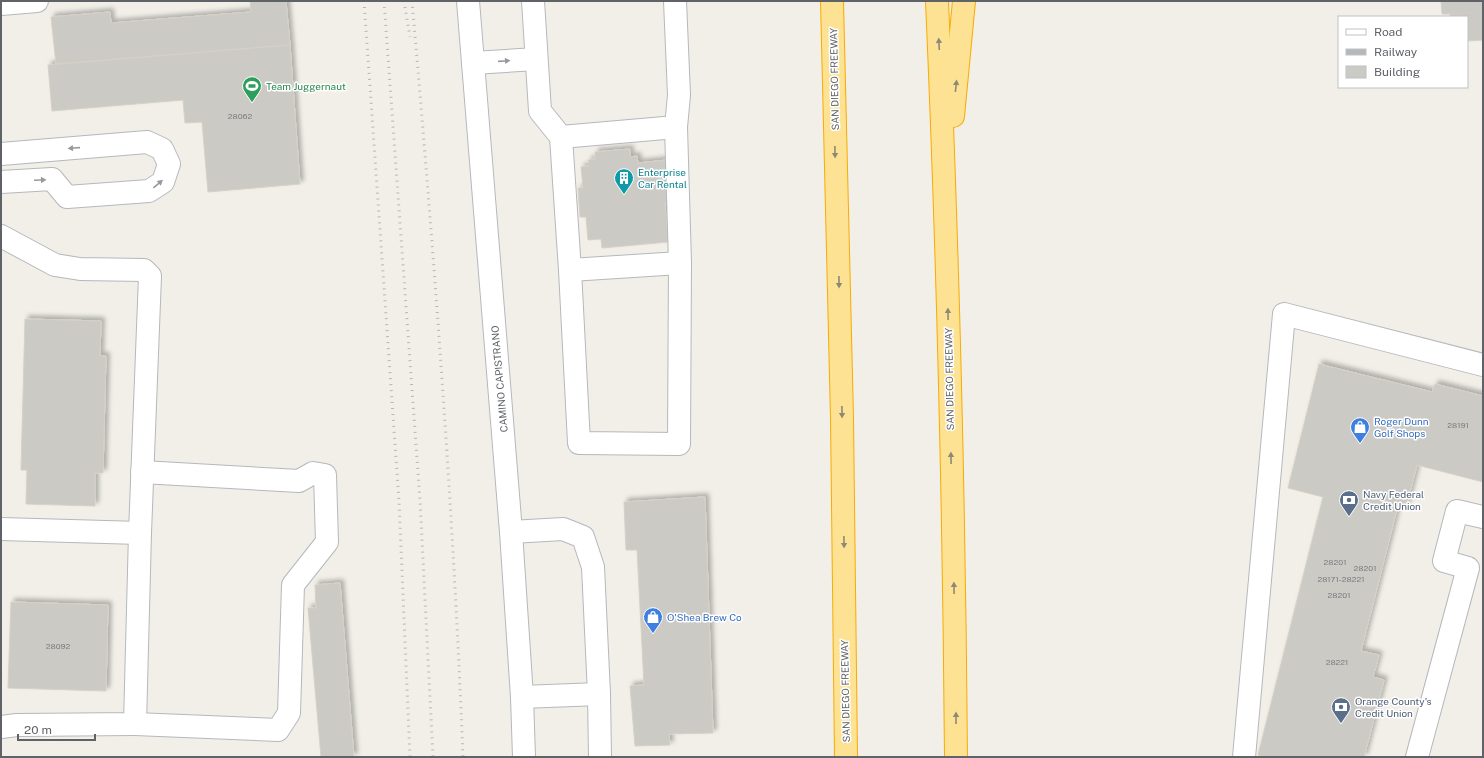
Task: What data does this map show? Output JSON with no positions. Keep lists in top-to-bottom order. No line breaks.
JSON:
{"streets":{"highway":["SAN DIEGO FREEWAY"],"street":["CAMINO CAPISTRANO"]},"places":{"sports":["Team Juggernaut"],"building":["Enterprise Car Rental"],"shop":["Roger Dunn Golf Shops","O'Shea Brew Co"],"bank":["Navy Federal Credit Union","Orange County's Credit Union"]},"house_numbers":["28062","28191","28201","28201","28171-28221","28201","28092","28221"],"legend":["Road","Railway","Building"],"scale_bar":"20 m"}
